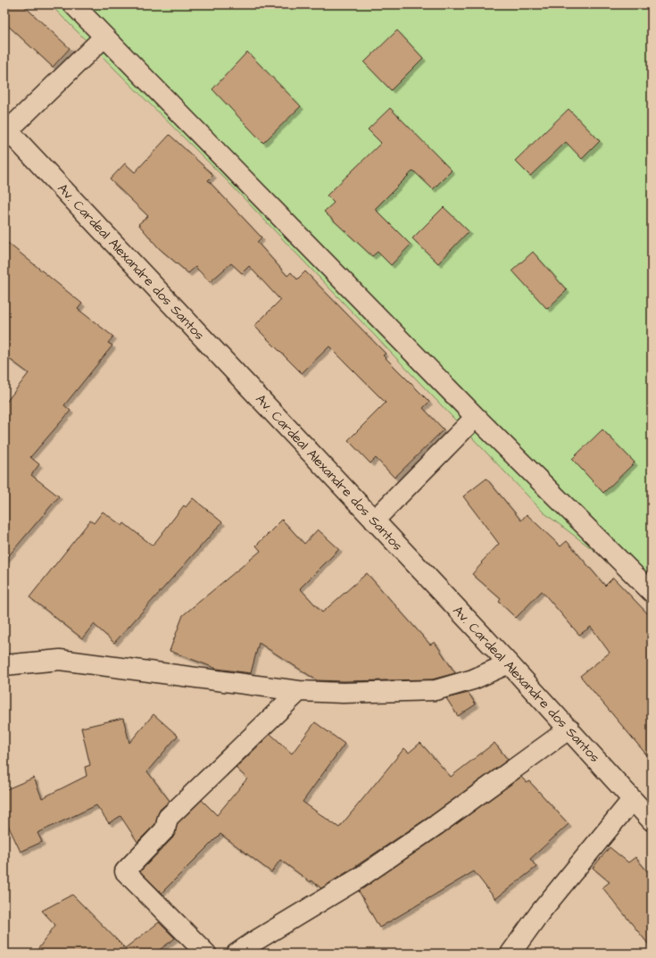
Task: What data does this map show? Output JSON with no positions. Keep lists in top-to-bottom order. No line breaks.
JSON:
{"streets":{"street":["Av. Cardeal Alexandre dos Santos"]}}
